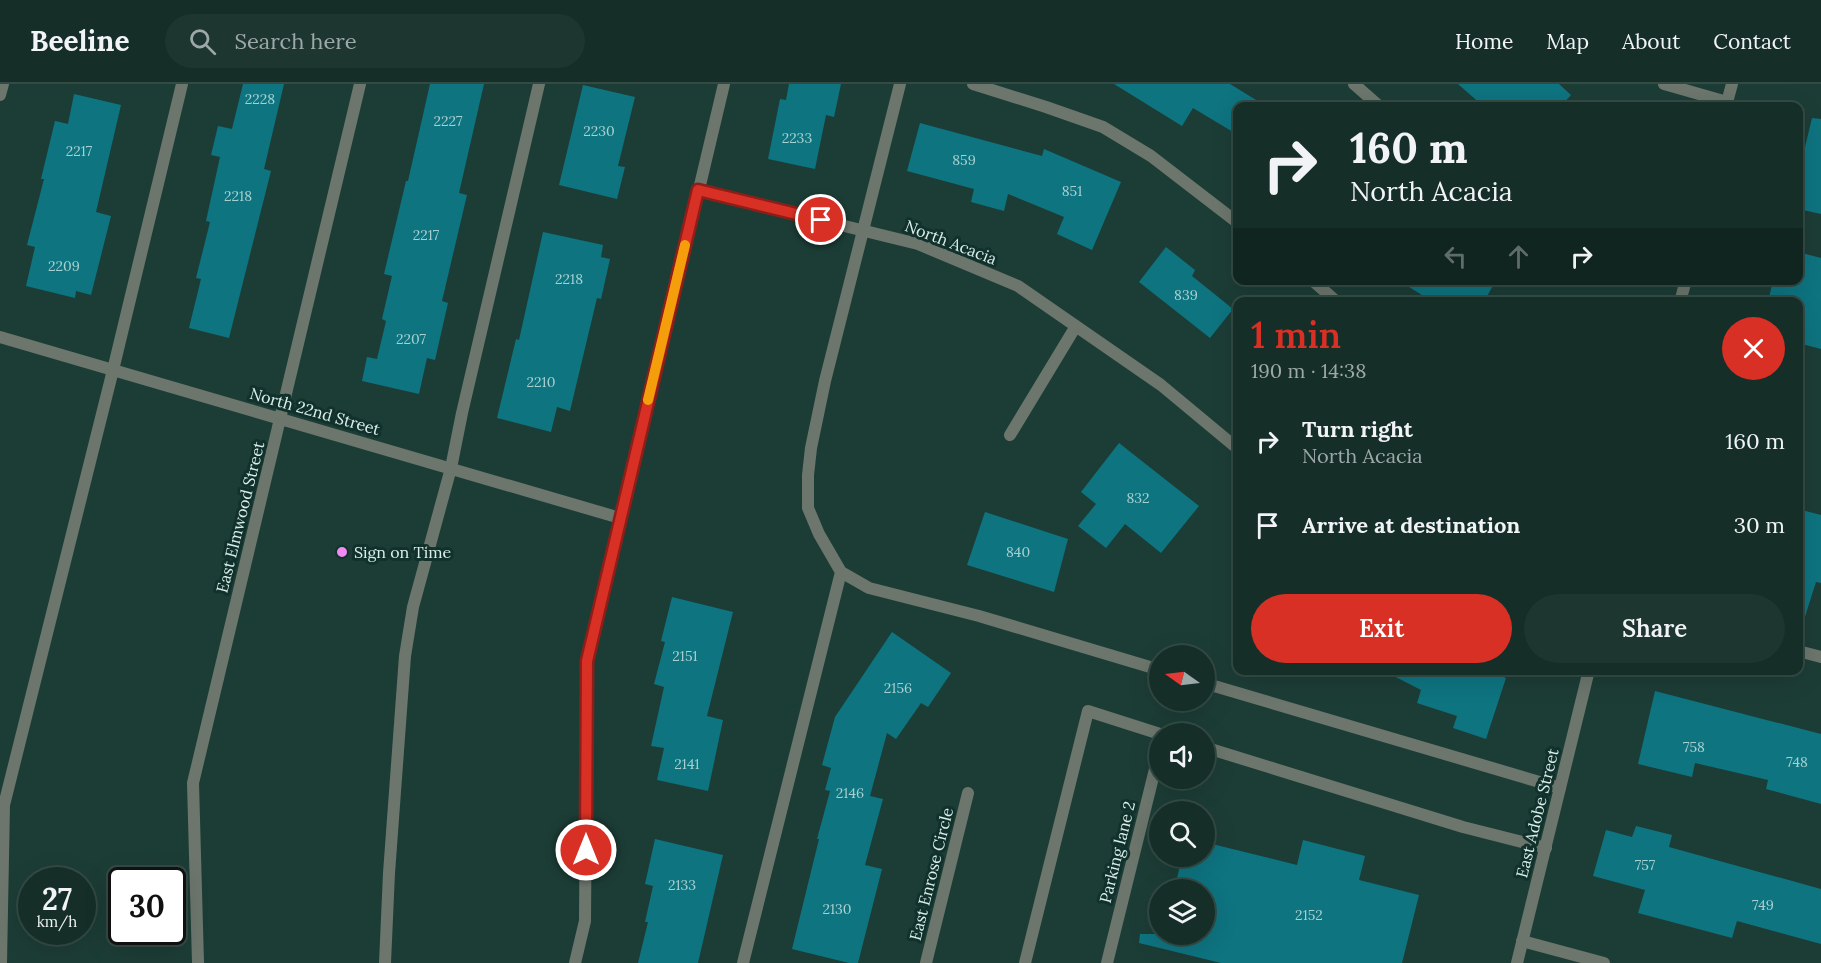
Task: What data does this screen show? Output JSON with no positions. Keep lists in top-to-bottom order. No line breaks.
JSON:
{"streets":{"street":["North Acacia","North 22nd Street","East Elmwood Street","East Adobe Street","Parking lane 2","East Enrose Circle"]},"crossings":[["North 22nd Street","East Elmwood Street"]],"places":["Sign on Time"],"house_numbers":["2228","2227","2230","2233","2217","859","851","2218","2217","2209","2218","839","2207","2210","832","840","2151","2156","758","748","2141","2146","757","2133","749","2130","2152"],"north":"left","page":{"header":"Beeline","search":"Search here","nav":["Home","Map","About","Contact"],"turn":["160 m","North Acacia"],"heading":["1 min","190 m · 14:38"],"list":[{"name":"Turn right","note":"North Acacia","value":"160 m"},{"name":"Arrive at destination","value":"30 m"}],"buttons":["Exit","Share"],"speed":"27 km/h","limit":"30"}}
